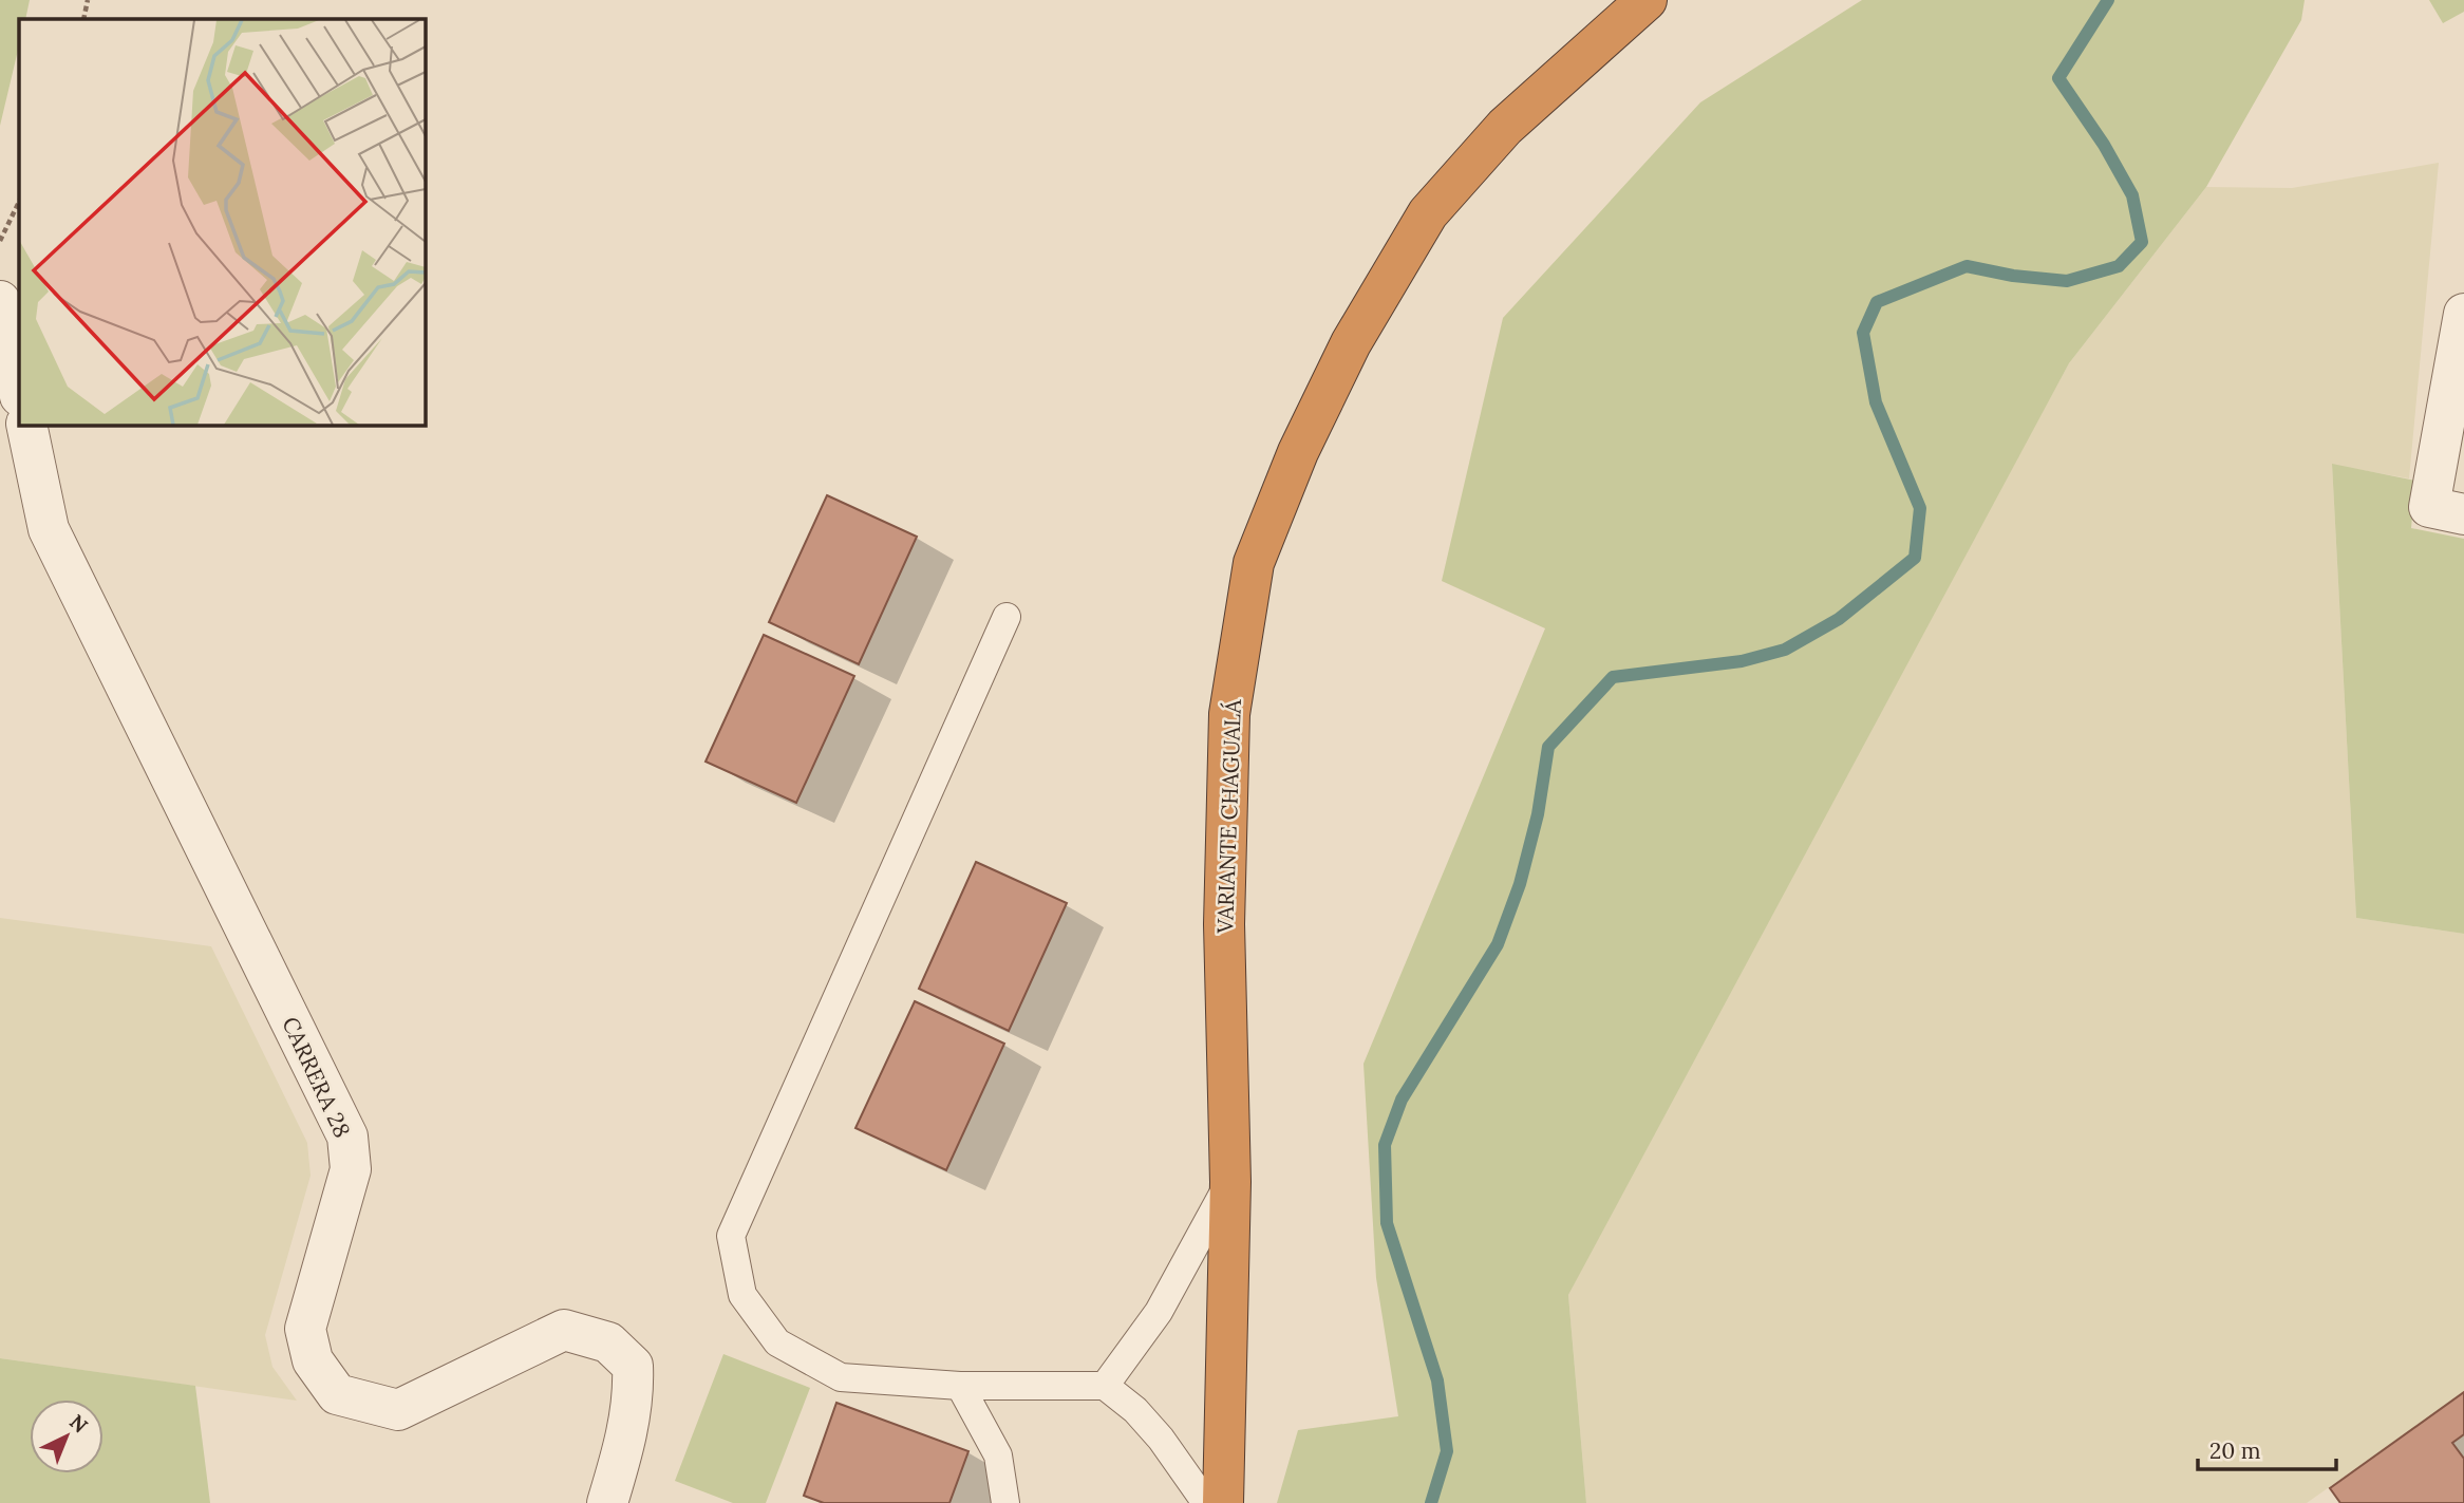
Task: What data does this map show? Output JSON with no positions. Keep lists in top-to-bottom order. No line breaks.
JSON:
{"streets":{"highway":["VARIANTE CHAGUALÁ"],"street":["CARRERA 28"]},"scale_bar":"20 m","north":"top right"}
